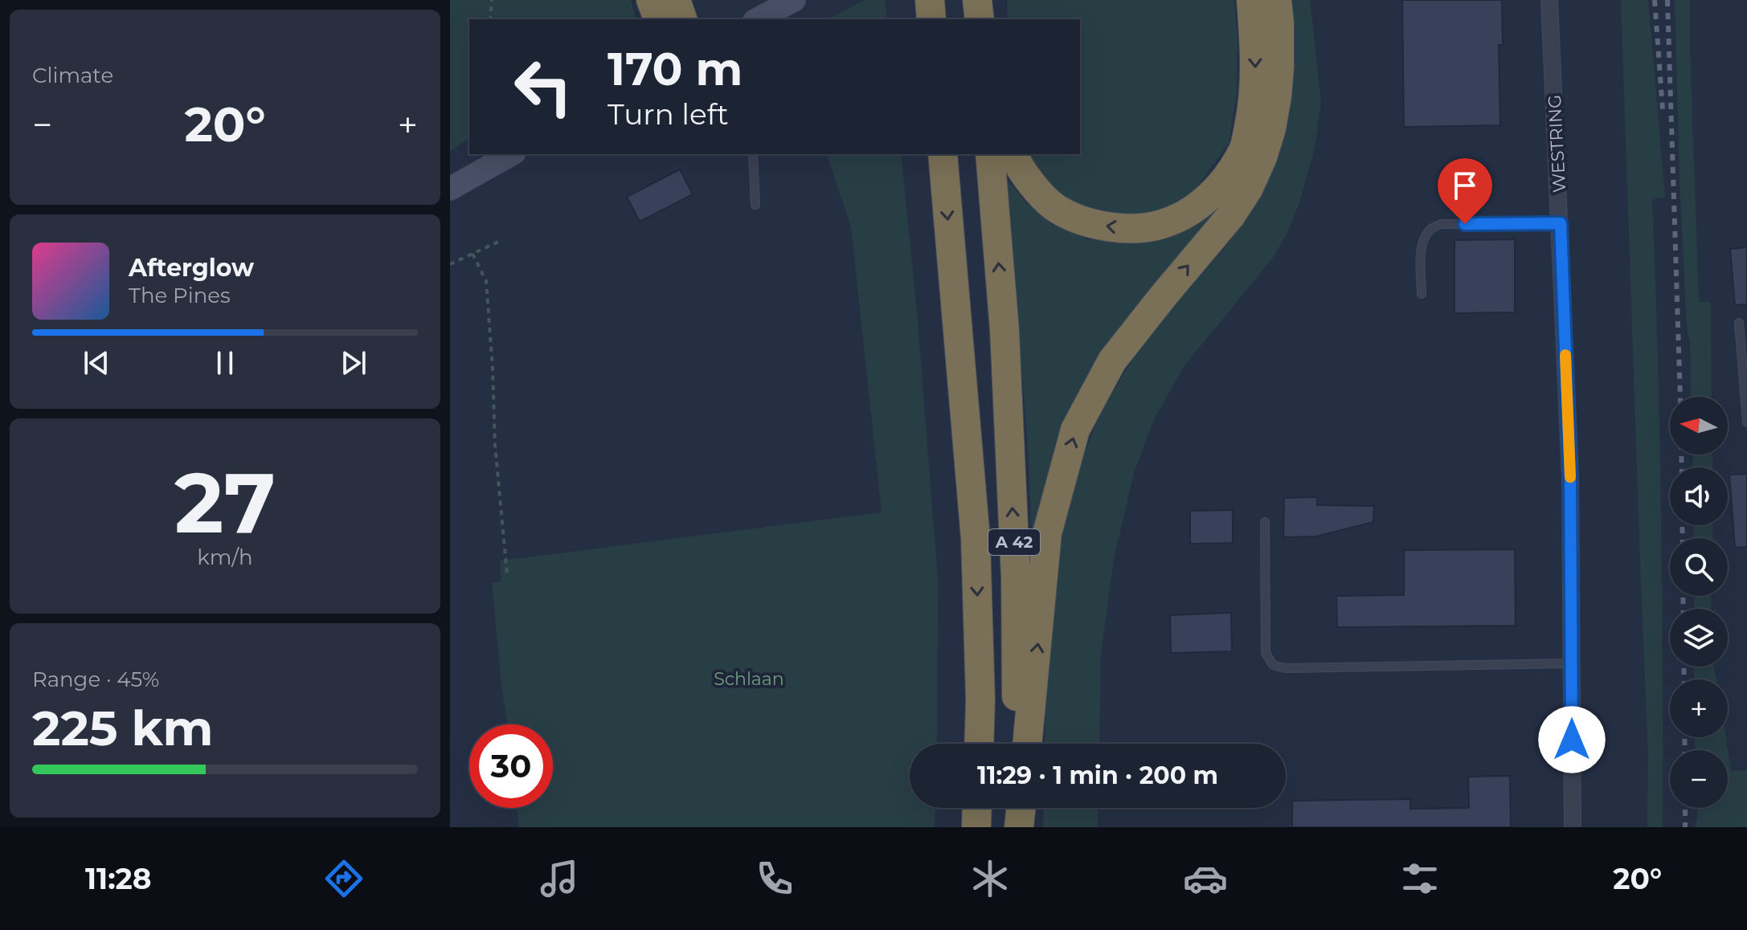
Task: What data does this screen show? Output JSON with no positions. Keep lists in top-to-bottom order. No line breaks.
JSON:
{"streets":{"highway":["A 42"],"street":["WESTRING"]},"parks":["Schlaan"],"north":"left","page":{"tile":["Climate",["27","km/h"],["Range · 45%","225 km"]],"turn":["170 m","Turn left"],"heat":["−","20°","+"],"song":["Afterglow","The Pines"],"map_buttons":["+","−"],"limit":"30","trip":"11:29 · 1 min · 200 m","tabs":["11:28","20°"]}}
